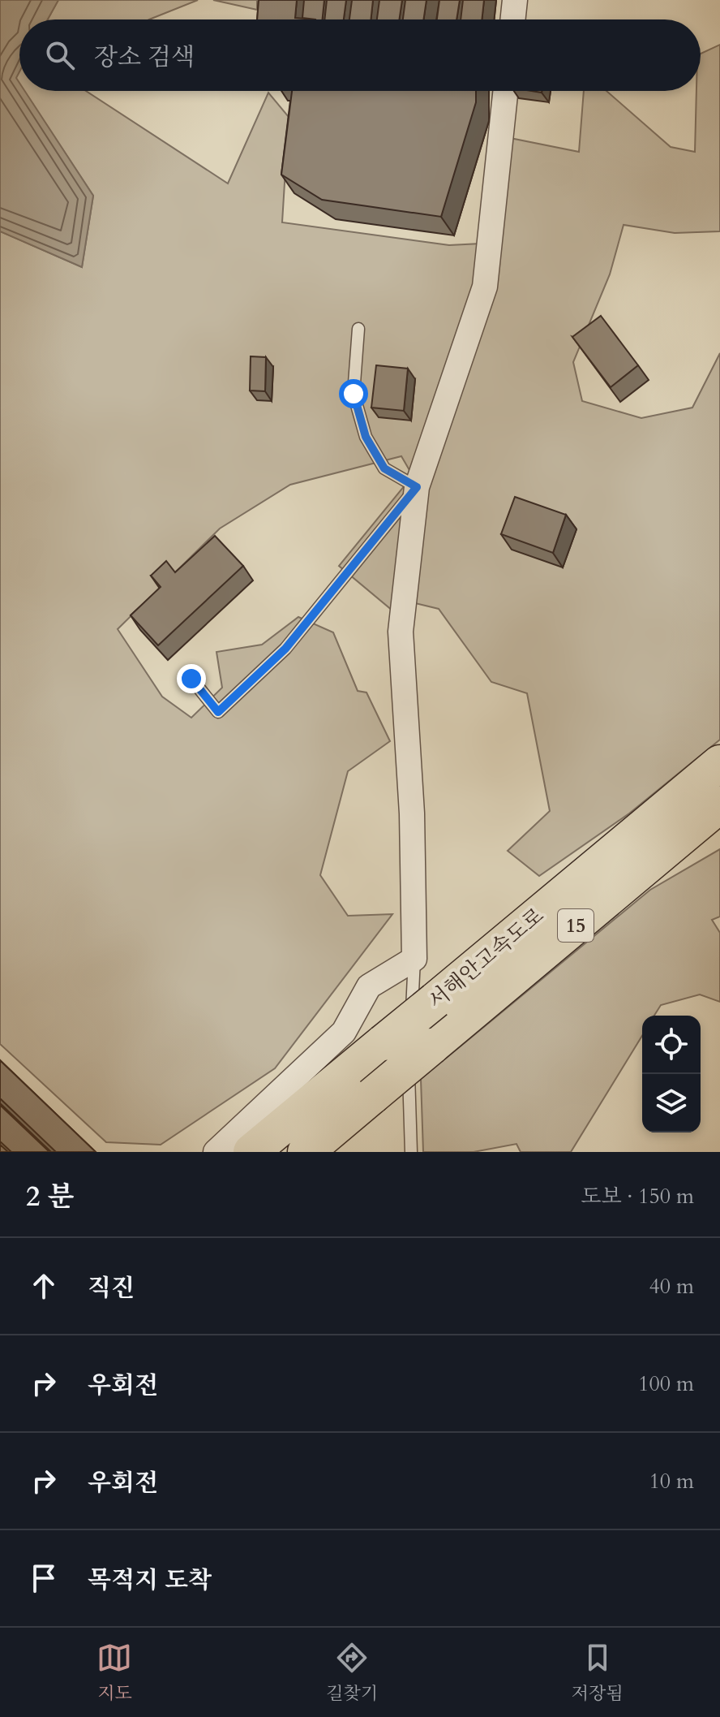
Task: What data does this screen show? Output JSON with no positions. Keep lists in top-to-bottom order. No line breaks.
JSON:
{"streets":{"highway":["15","서해안고속도로"]},"page":{"search":"장소 검색","heading":["2 분","도보 · 150 m"],"list":[["직진","40 m"],["우회전","100 m"],["우회전","10 m"],"목적지 도착"],"nav":["지도","길찾기","저장됨"]}}
